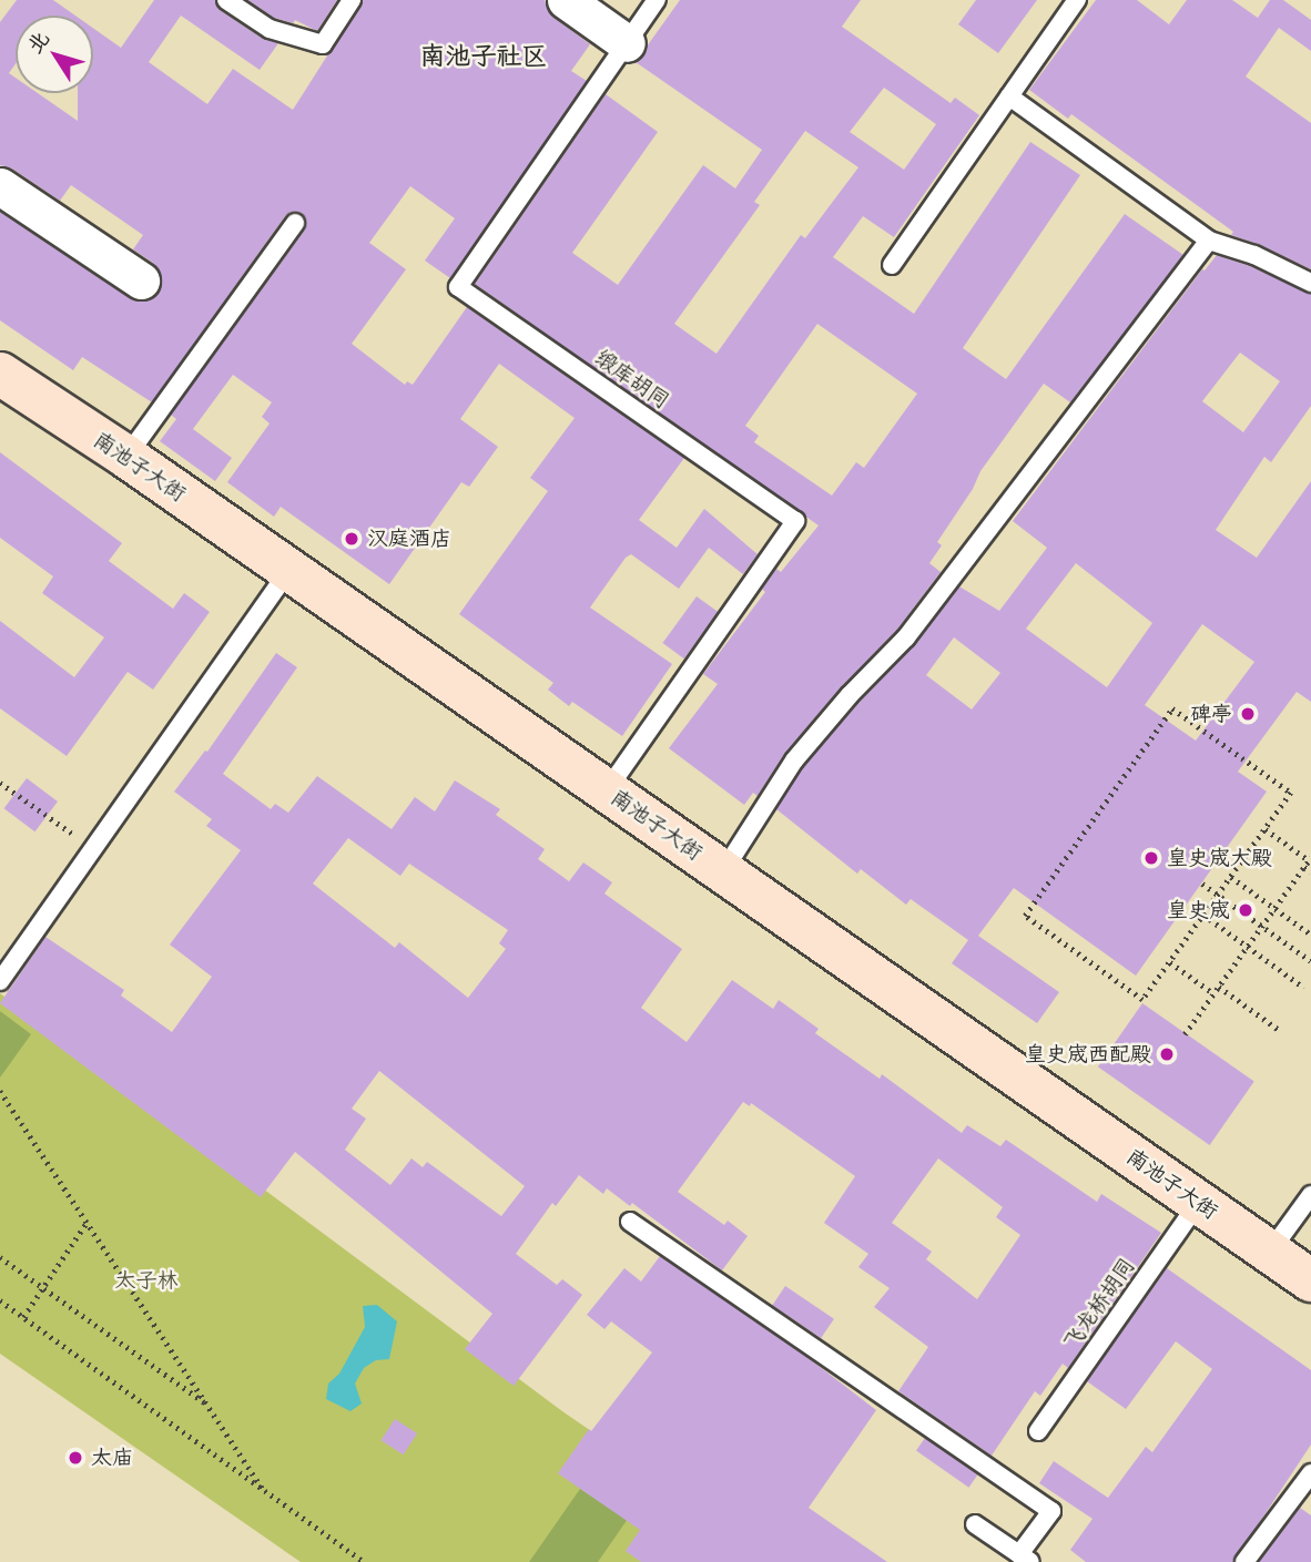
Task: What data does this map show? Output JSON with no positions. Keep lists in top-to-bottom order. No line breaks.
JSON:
{"streets":{"street":["南池子大街"],"lane":["缎库胡同","飞龙桥胡同"]},"crossings":[["缎库胡同","南池子大街"],["南池子大街","飞龙桥胡同"]],"districts":["南池子社区"],"parks":["太子林"],"places":["汉庭酒店","碑亭","皇史宬大殿","皇史宬","皇史宬西配殿","太庙"],"north":"top left"}
